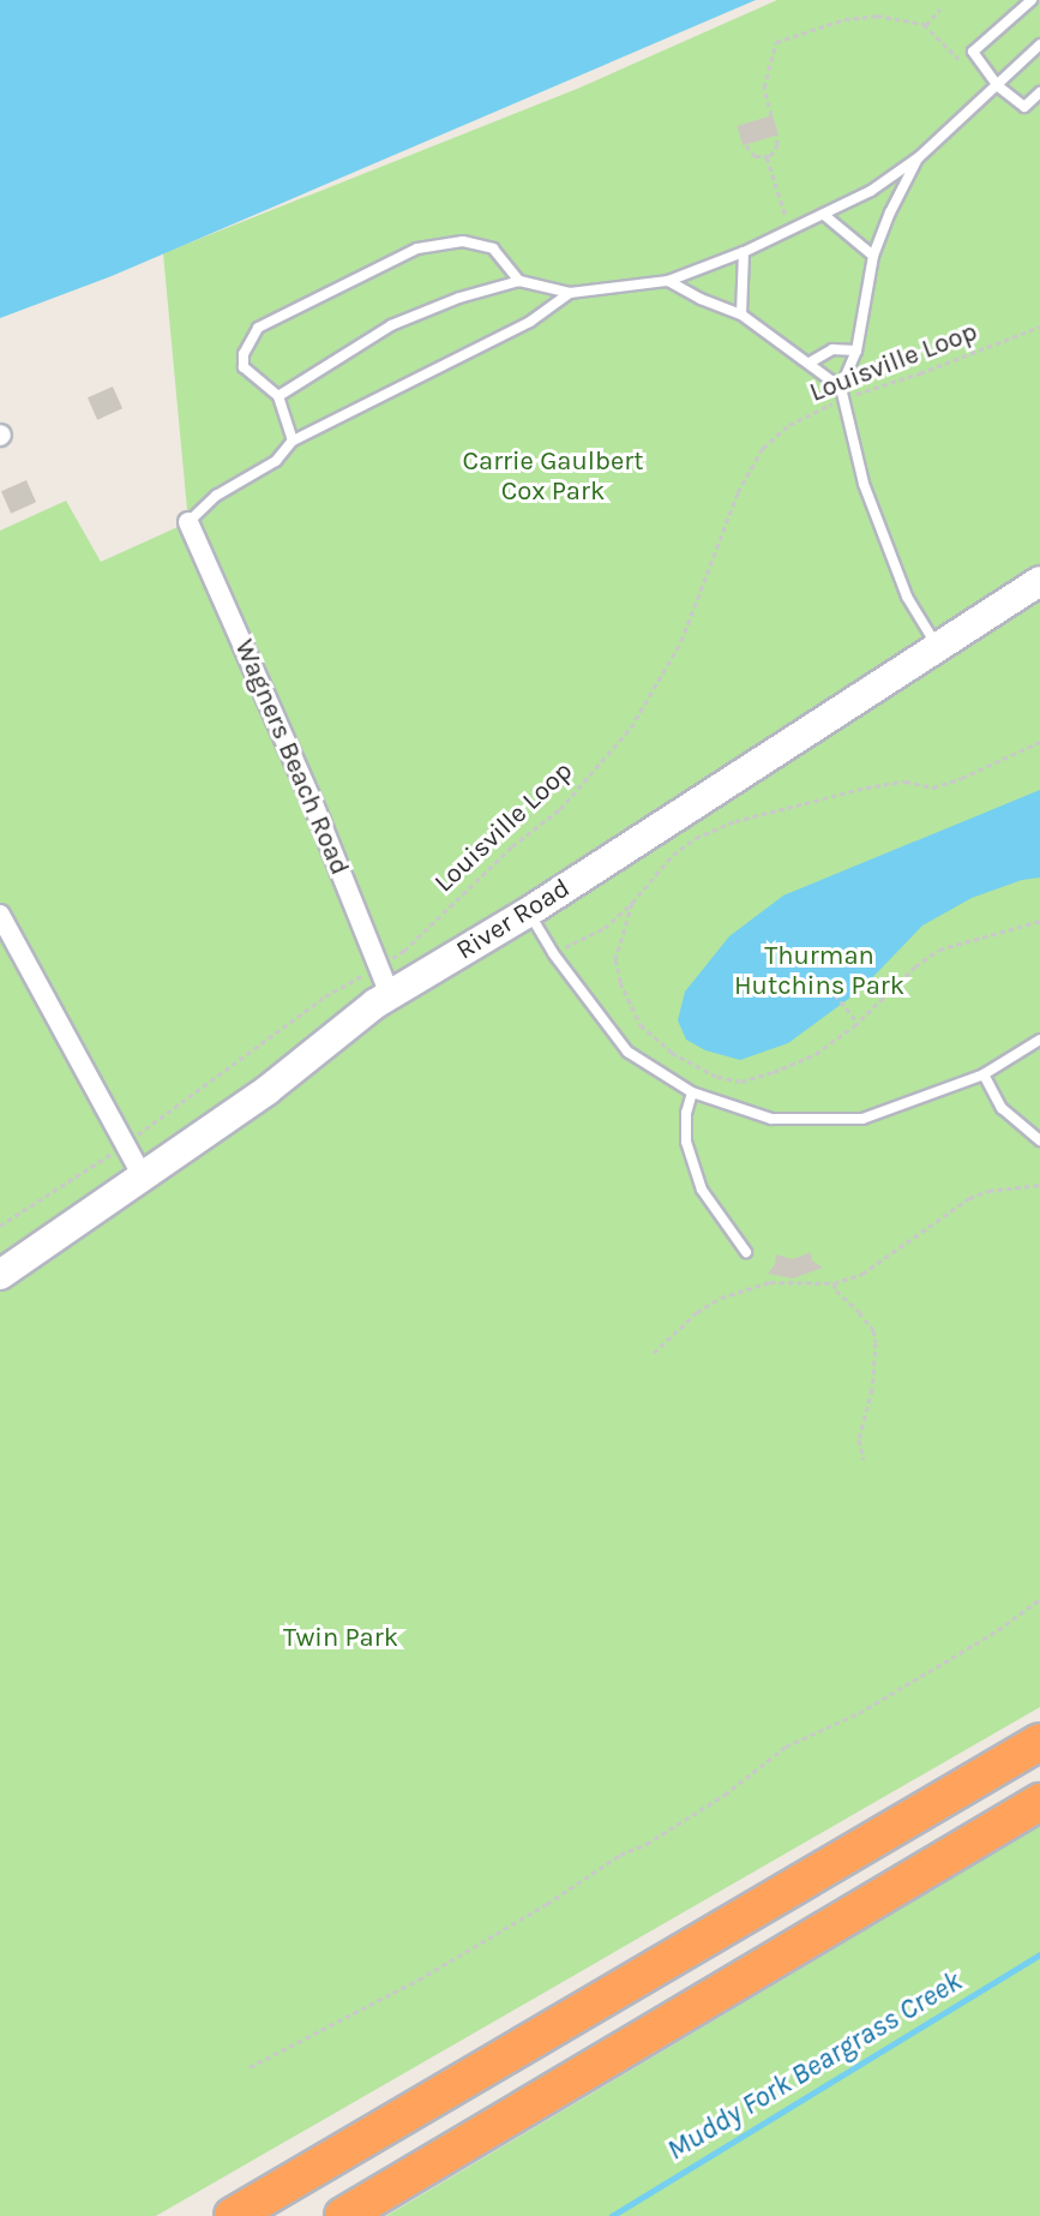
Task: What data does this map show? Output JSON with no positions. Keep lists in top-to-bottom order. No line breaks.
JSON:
{"streets":{"street":["Wagners Beach Road","River Road"],"path":["Louisville Loop"]},"crossings":[["Louisville Loop","Wagners Beach Road"],["Wagners Beach Road","River Road"]],"water":["Muddy Fork Beargrass Creek"],"parks":["Carrie Gaulbert Cox Park","Thurman Hutchins Park","Twin Park"]}
